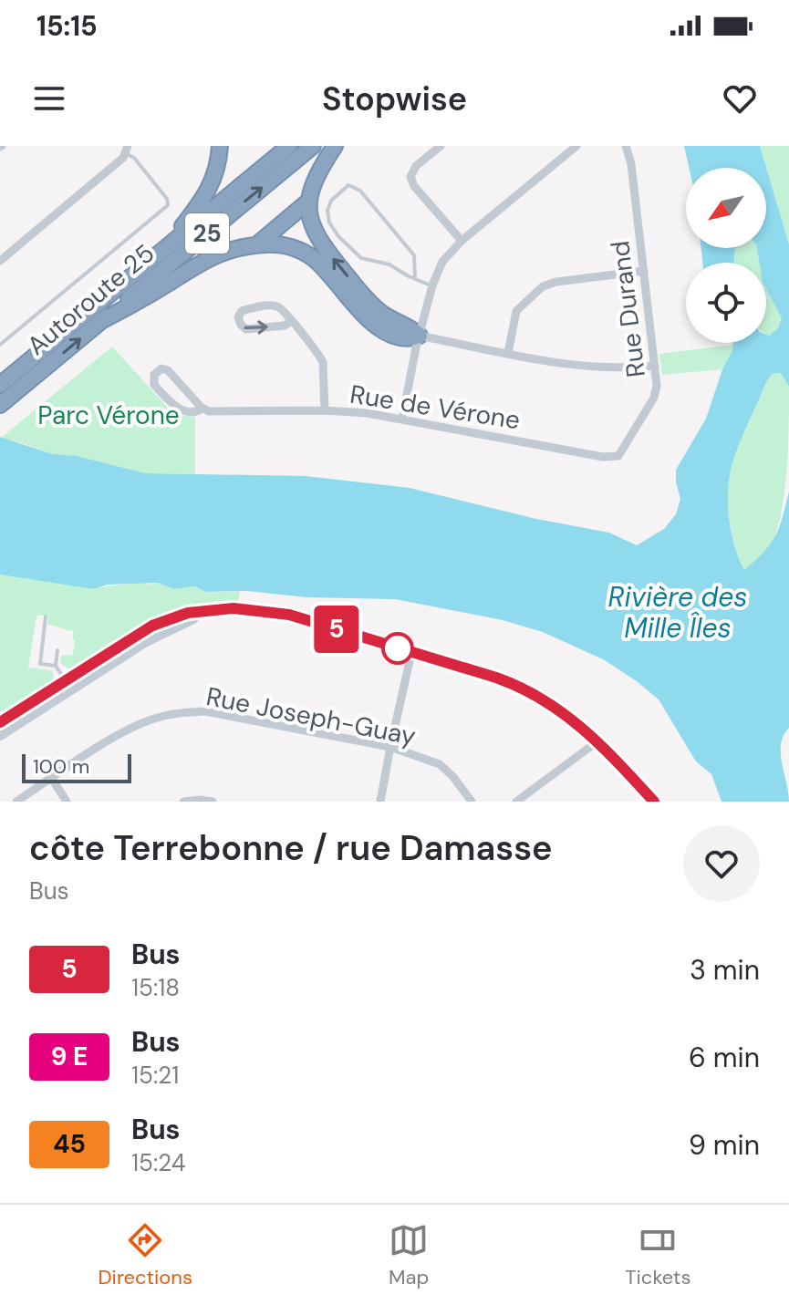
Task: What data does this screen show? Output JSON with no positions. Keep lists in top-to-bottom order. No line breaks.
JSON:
{"streets":{"highway":["25","Autoroute 25"],"street":["Rue Durand","Rue de Vérone","Rue Joseph-Guay"]},"crossings":[["Rue Durand","Rue de Vérone"]],"water":["Rivière des Mille Îles"],"parks":["Parc Vérone"],"lines":["bus line 5"],"scale_bar":"100 m","north":"bottom left","page":{"status":"15:15","header":"Stopwise","on_map":"5","scale":"100 m","heading":["côte Terrebonne / rue Damasse","Bus"],"list":[{"mark":"5","name":"Bus","note":"15:18","value":"3 min"},{"mark":"9 E","name":"Bus","note":"15:21","value":"6 min"},{"mark":"45","name":"Bus","note":"15:24","value":"9 min"}],"tabs":["Directions","Map","Tickets"]}}
